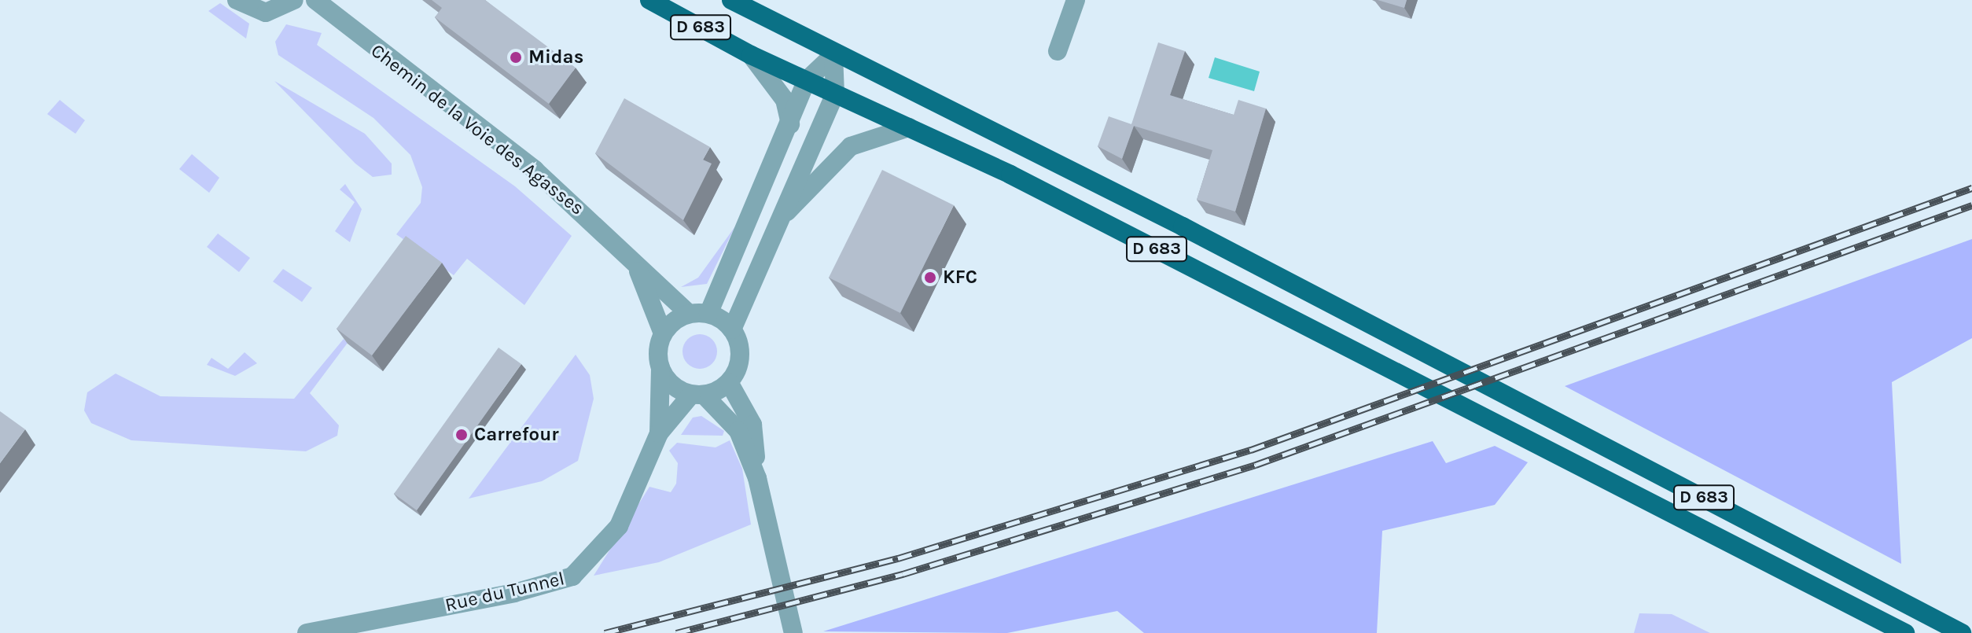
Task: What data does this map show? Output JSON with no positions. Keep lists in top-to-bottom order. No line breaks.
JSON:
{"streets":{"main road":["D 683"],"street":["Chemin de la Voie des Agasses","Rue du Tunnel"]},"crossings":[["Chemin de la Voie des Agasses","Rue du Tunnel"]],"places":["Midas","KFC","Carrefour"]}
